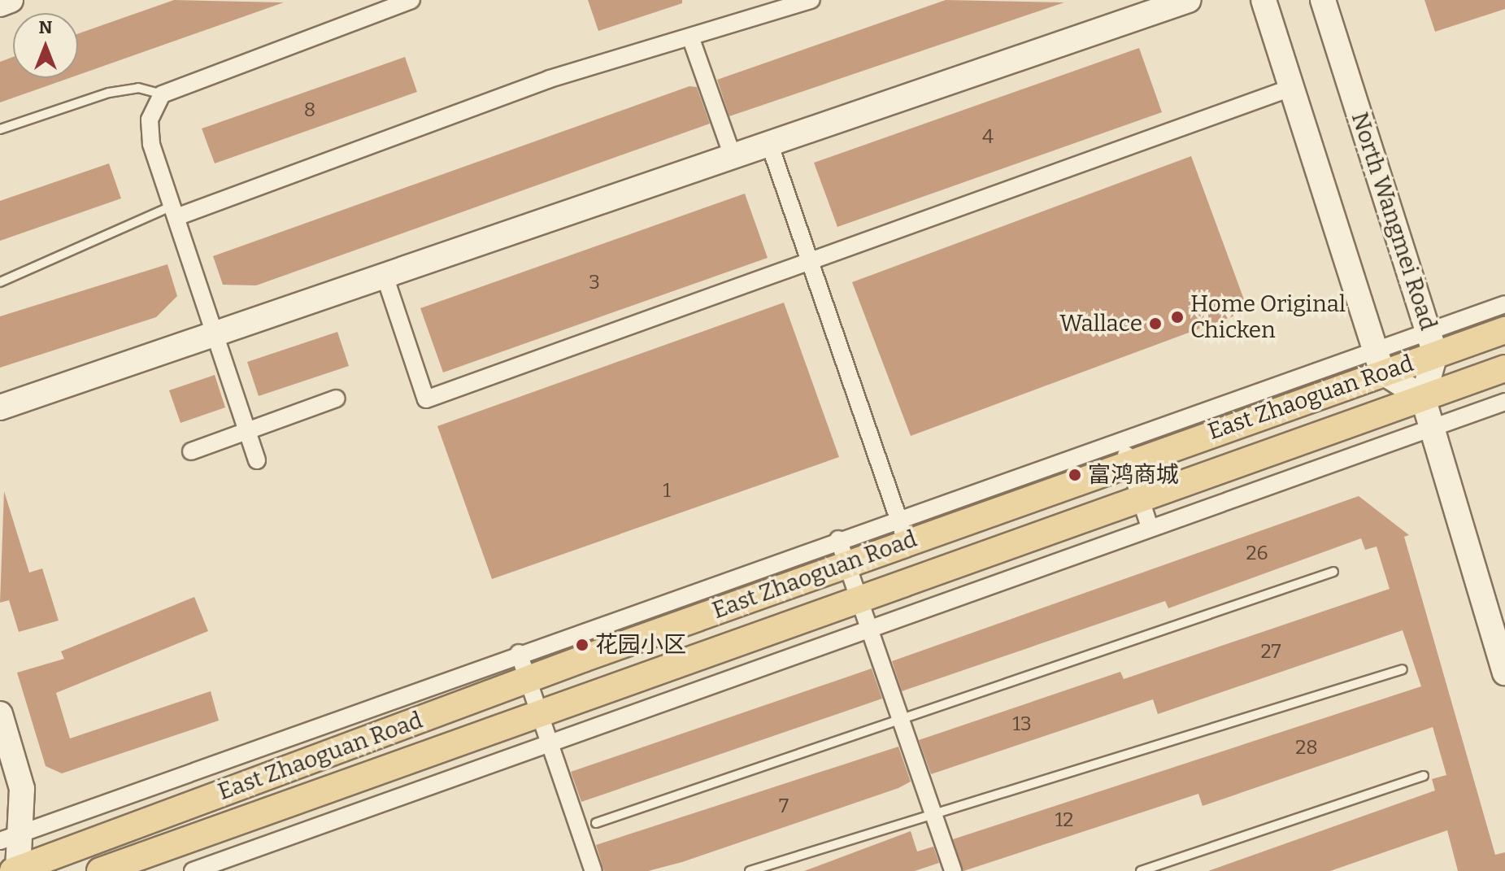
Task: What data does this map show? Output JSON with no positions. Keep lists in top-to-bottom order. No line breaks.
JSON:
{"streets":{"main road":["North Wangmei Road","East Zhaoguan Road"]},"crossings":[["North Wangmei Road","East Zhaoguan Road"]],"places":["Home Original Chicken","Wallace","富鸿商城","花园小区"],"house_numbers":["8","4","3","1","26","27","13","28","7","12"],"north":"top"}
